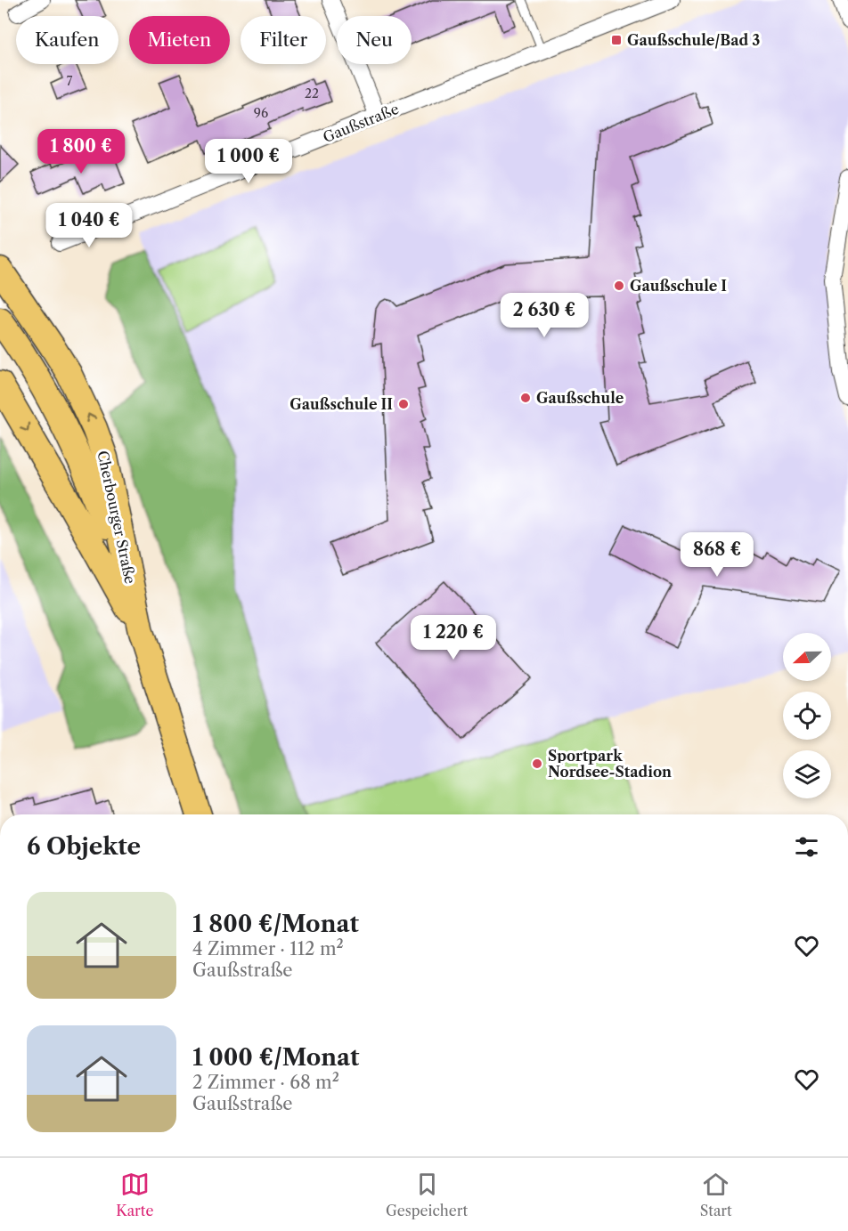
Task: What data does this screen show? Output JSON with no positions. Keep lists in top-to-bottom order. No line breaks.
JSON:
{"streets":{"main road":["Cherbourger Straße"],"street":["Gaußstraße"]},"places":{"transit":["Gaußschule/Bad 3"],"other":["Gaußschule I","Gaußschule","Gaußschule II","Sportpark Nordsee-Stadion"]},"house_numbers":["7","22","96"],"north":"left","page":{"chip":["Kaufen","Mieten","Filter","Neu"],"price":["1 800 €","1 000 €","1 040 €","2 630 €","868 €","1 220 €"],"heading":"6 Objekte","list":[{"name":"1 800 €/Monat","note":"4 Zimmer · 112 m² · Gaußstraße"},{"name":"1 000 €/Monat","note":"2 Zimmer · 68 m² · Gaußstraße"}],"tabs":["Karte","Gespeichert","Start"]}}
